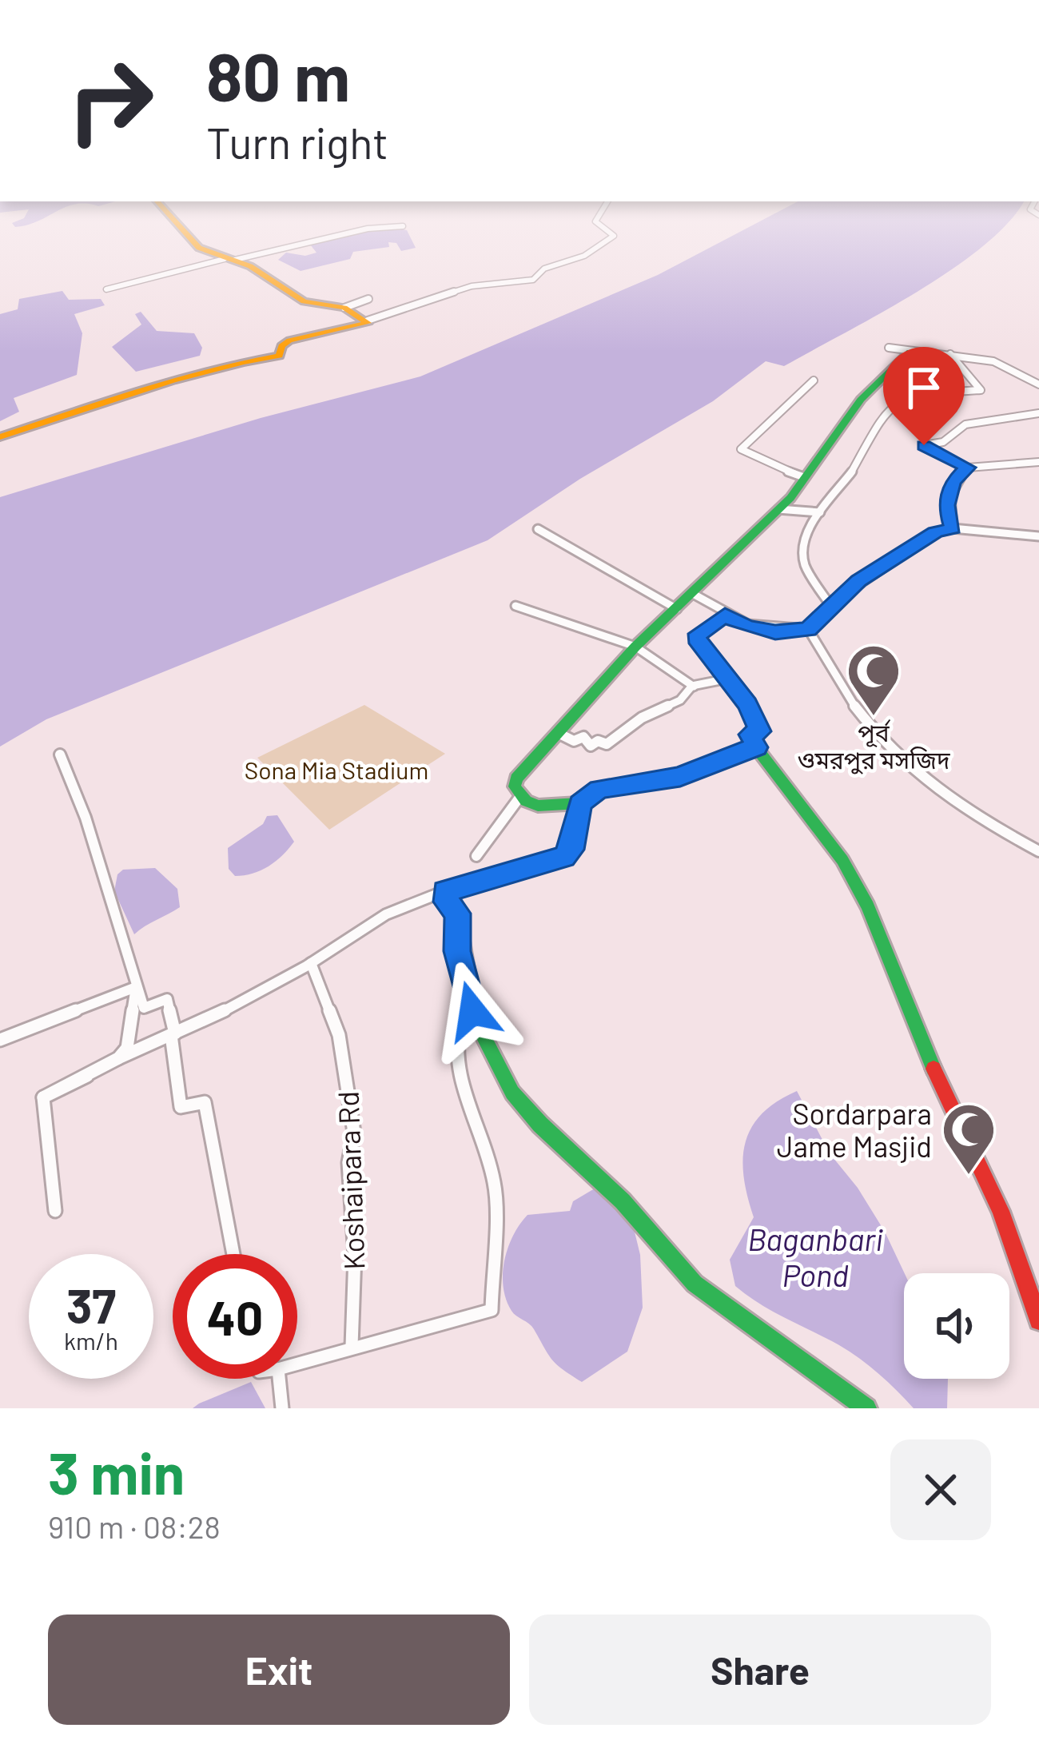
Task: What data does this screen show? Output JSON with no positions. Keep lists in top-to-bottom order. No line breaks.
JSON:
{"streets":{"street":["Koshaipara Rd"]},"water":["Baganbari Pond"],"parks":["Sona Mia Stadium"],"places":{"mosque":["পূর্ব ওমরপুর মসজিদ","Sordarpara Jame Masjid"]},"page":{"turn":["80 m","Turn right"],"speed":"37 km/h","limit":"40","heading":["3 min","910 m · 08:28"],"buttons":["Exit","Share"]}}
